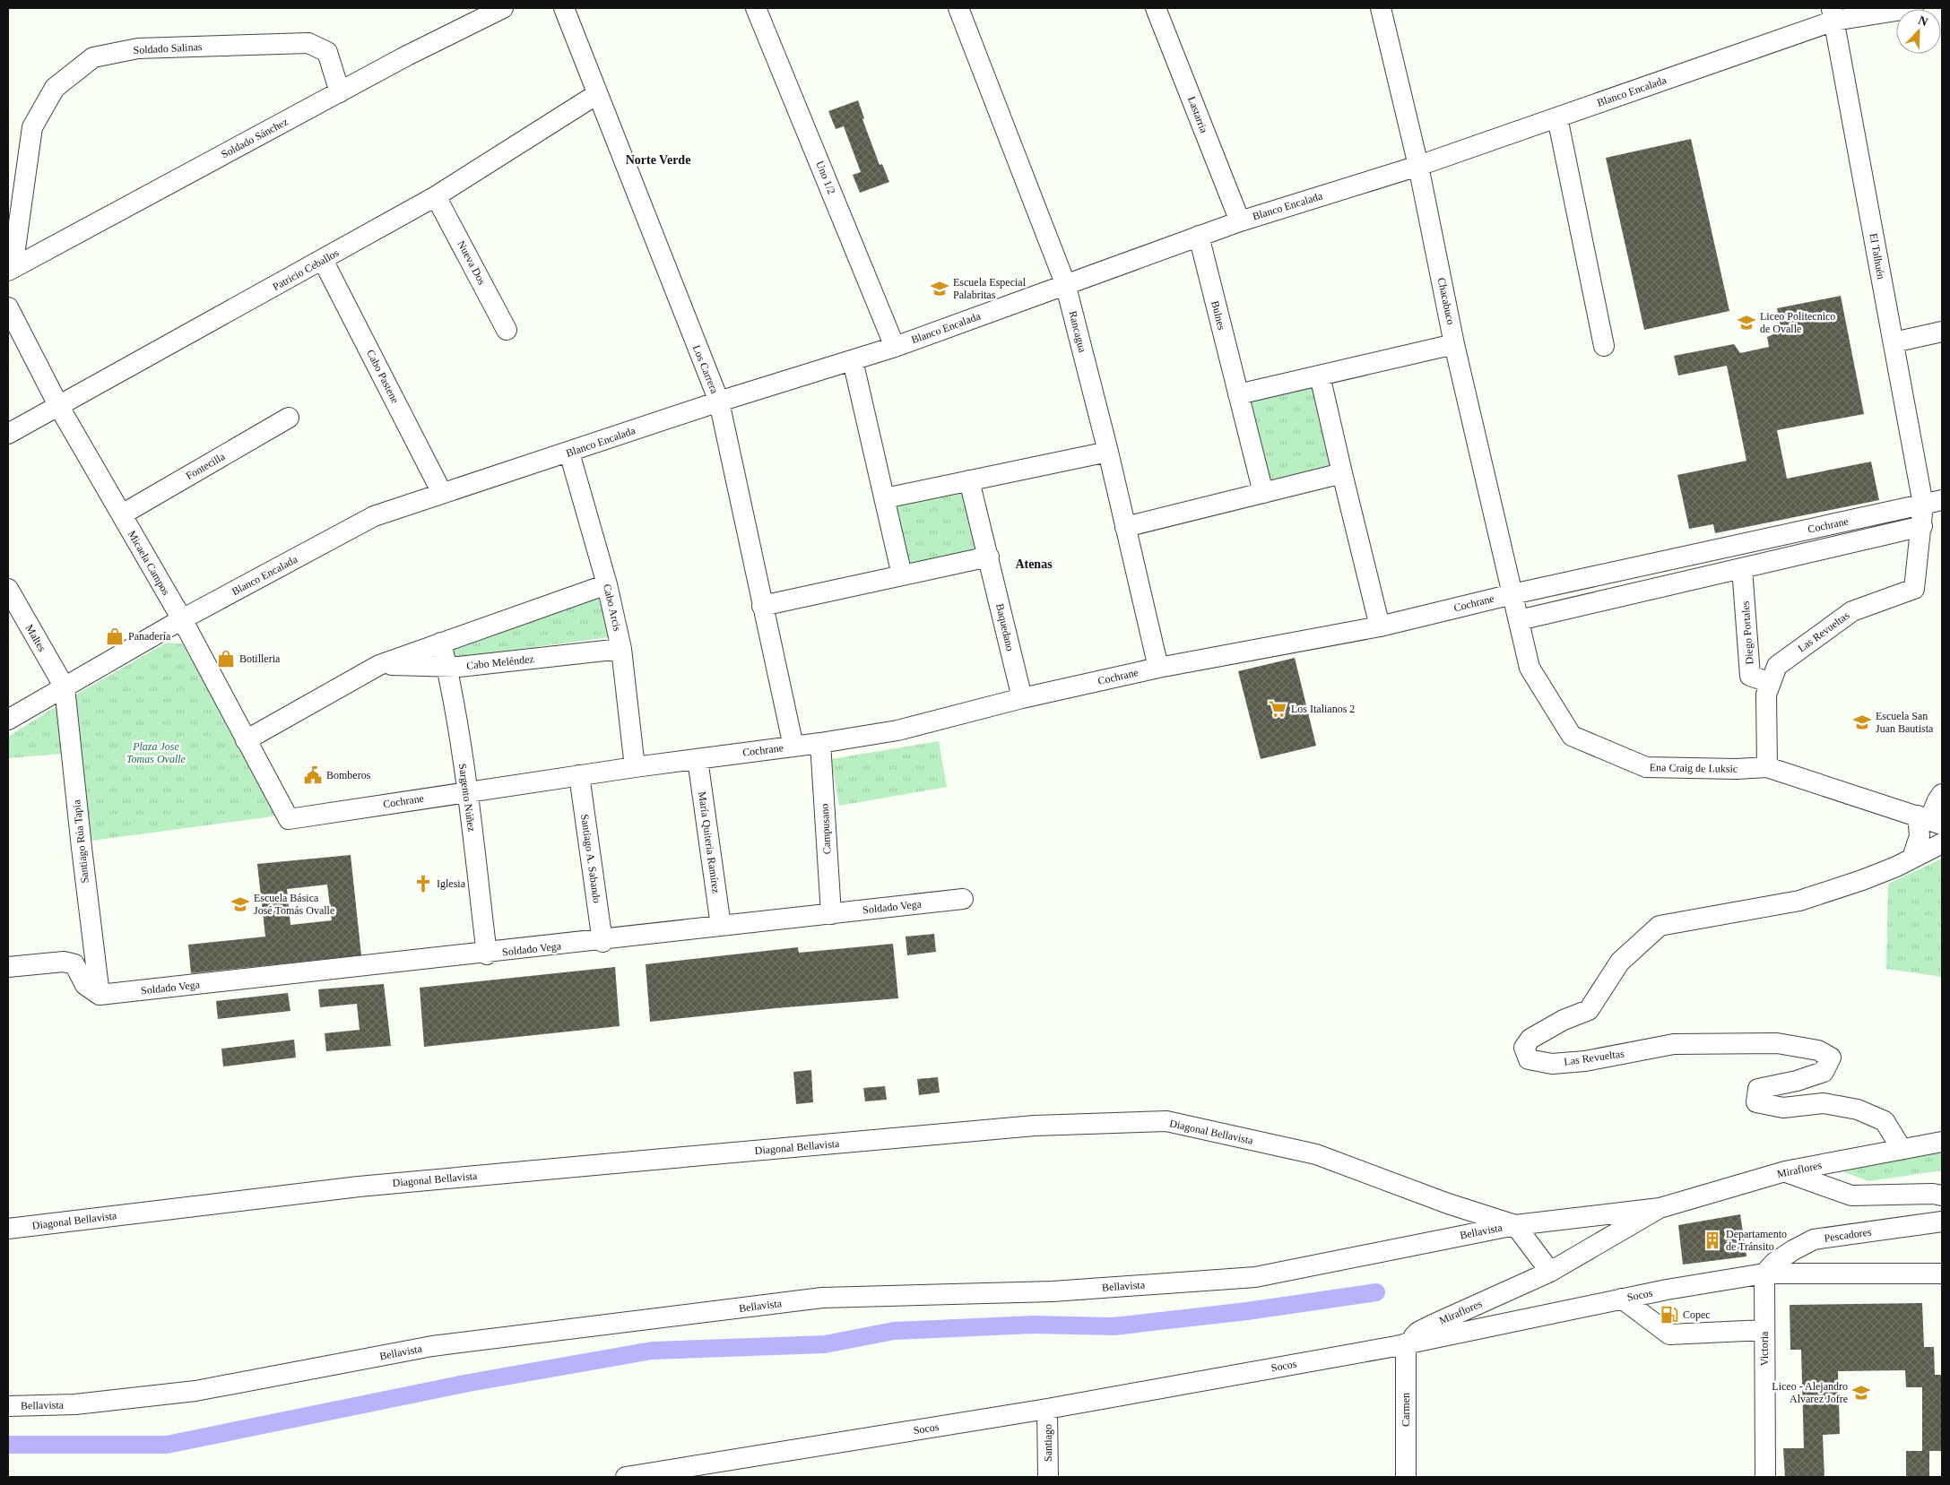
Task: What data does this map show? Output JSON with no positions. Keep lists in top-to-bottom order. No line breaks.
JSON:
{"streets":{"street":["Soldado Salinas","Blanco Encalada","Lastarria","Soldado Sánchez","Uno 1/2","El Talhuén","Nueva Dos","Patricio Ceballos","Chacabuco","Bulnes","Rancagua","Los Carrera","Cabo Pastene","Fontecilla","Cochrane","Micaela Campos","Cabo Arcis","Baquedano","Las Revueltas","Diego Portales","Maltes","Cabo Meléndez","Ena Craig de Luksic","Sargento Núñez","Campusano","Santiago Rúa Tapia","María Quiteria Ramírez","Santiago A. Sabando","Soldado Vega","Diagonal Bellavista","Miraflores","Bellavista","Pescadores","Socos","Victoria","Carmen","Santiago"]},"crossings":[["Soldado Salinas","Soldado Sánchez"],["Blanco Encalada","Lastarria"],["Blanco Encalada","Uno 1/2"],["Blanco Encalada","El Talhuén"],["Blanco Encalada","Chacabuco"],["Blanco Encalada","Bulnes"],["Blanco Encalada","Rancagua"],["Blanco Encalada","Los Carrera"],["Blanco Encalada","Cabo Pastene"],["Blanco Encalada","Micaela Campos"],["Blanco Encalada","Cabo Arcis"],["Blanco Encalada","Maltes"],["Blanco Encalada","Santiago Rúa Tapia"],["El Talhuén","Cochrane"],["El Talhuén","Las Revueltas"],["Nueva Dos","Patricio Ceballos"],["Patricio Ceballos","Los Carrera"],["Patricio Ceballos","Cabo Pastene"],["Patricio Ceballos","Micaela Campos"],["Chacabuco","Cochrane"],["Chacabuco","Ena Craig de Luksic"],["Rancagua","Cochrane"],["Los Carrera","Cochrane"],["Fontecilla","Micaela Campos"],["Cochrane","Micaela Campos"],["Cochrane","Cabo Arcis"],["Cochrane","Baquedano"],["Cochrane","Las Revueltas"],["Cochrane","Diego Portales"],["Cochrane","Ena Craig de Luksic"],["Cochrane","Sargento Núñez"],["Cochrane","Campusano"],["Cochrane","María Quiteria Ramírez"],["Cochrane","Santiago A. Sabando"],["Cabo Arcis","Cabo Meléndez"],["Las Revueltas","Diego Portales"],["Las Revueltas","Ena Craig de Luksic"],["Las Revueltas","Miraflores"],["Maltes","Santiago Rúa Tapia"],["Cabo Meléndez","Sargento Núñez"],["Sargento Núñez","Soldado Vega"],["Campusano","Soldado Vega"],["Santiago Rúa Tapia","Soldado Vega"],["María Quiteria Ramírez","Soldado Vega"],["Santiago A. Sabando","Soldado Vega"],["Diagonal Bellavista","Miraflores"],["Diagonal Bellavista","Bellavista"],["Miraflores","Bellavista"],["Miraflores","Socos"],["Miraflores","Carmen"],["Pescadores","Socos"],["Pescadores","Victoria"],["Socos","Victoria"],["Socos","Carmen"],["Socos","Santiago"]],"districts":["Norte Verde","Atenas"],"parks":["Plaza Jose Tomas Ovalle"],"places":{"school or university":["Escuela Especial Palabritas","Liceo Politecnico de Ovalle","Escuela San Juan Bautista","Escuela Básica José Tomás Ovalle","Liceo - Alejandro Alvarez Jofre"],"shop":["Panadería","Botilleria"],"supermarket":["Los Italianos 2"],"public building":["Bomberos"],"church":["Iglesia"],"building":["Departamento de Tránsito"],"fuel station":["Copec"]},"north":"top right"}
